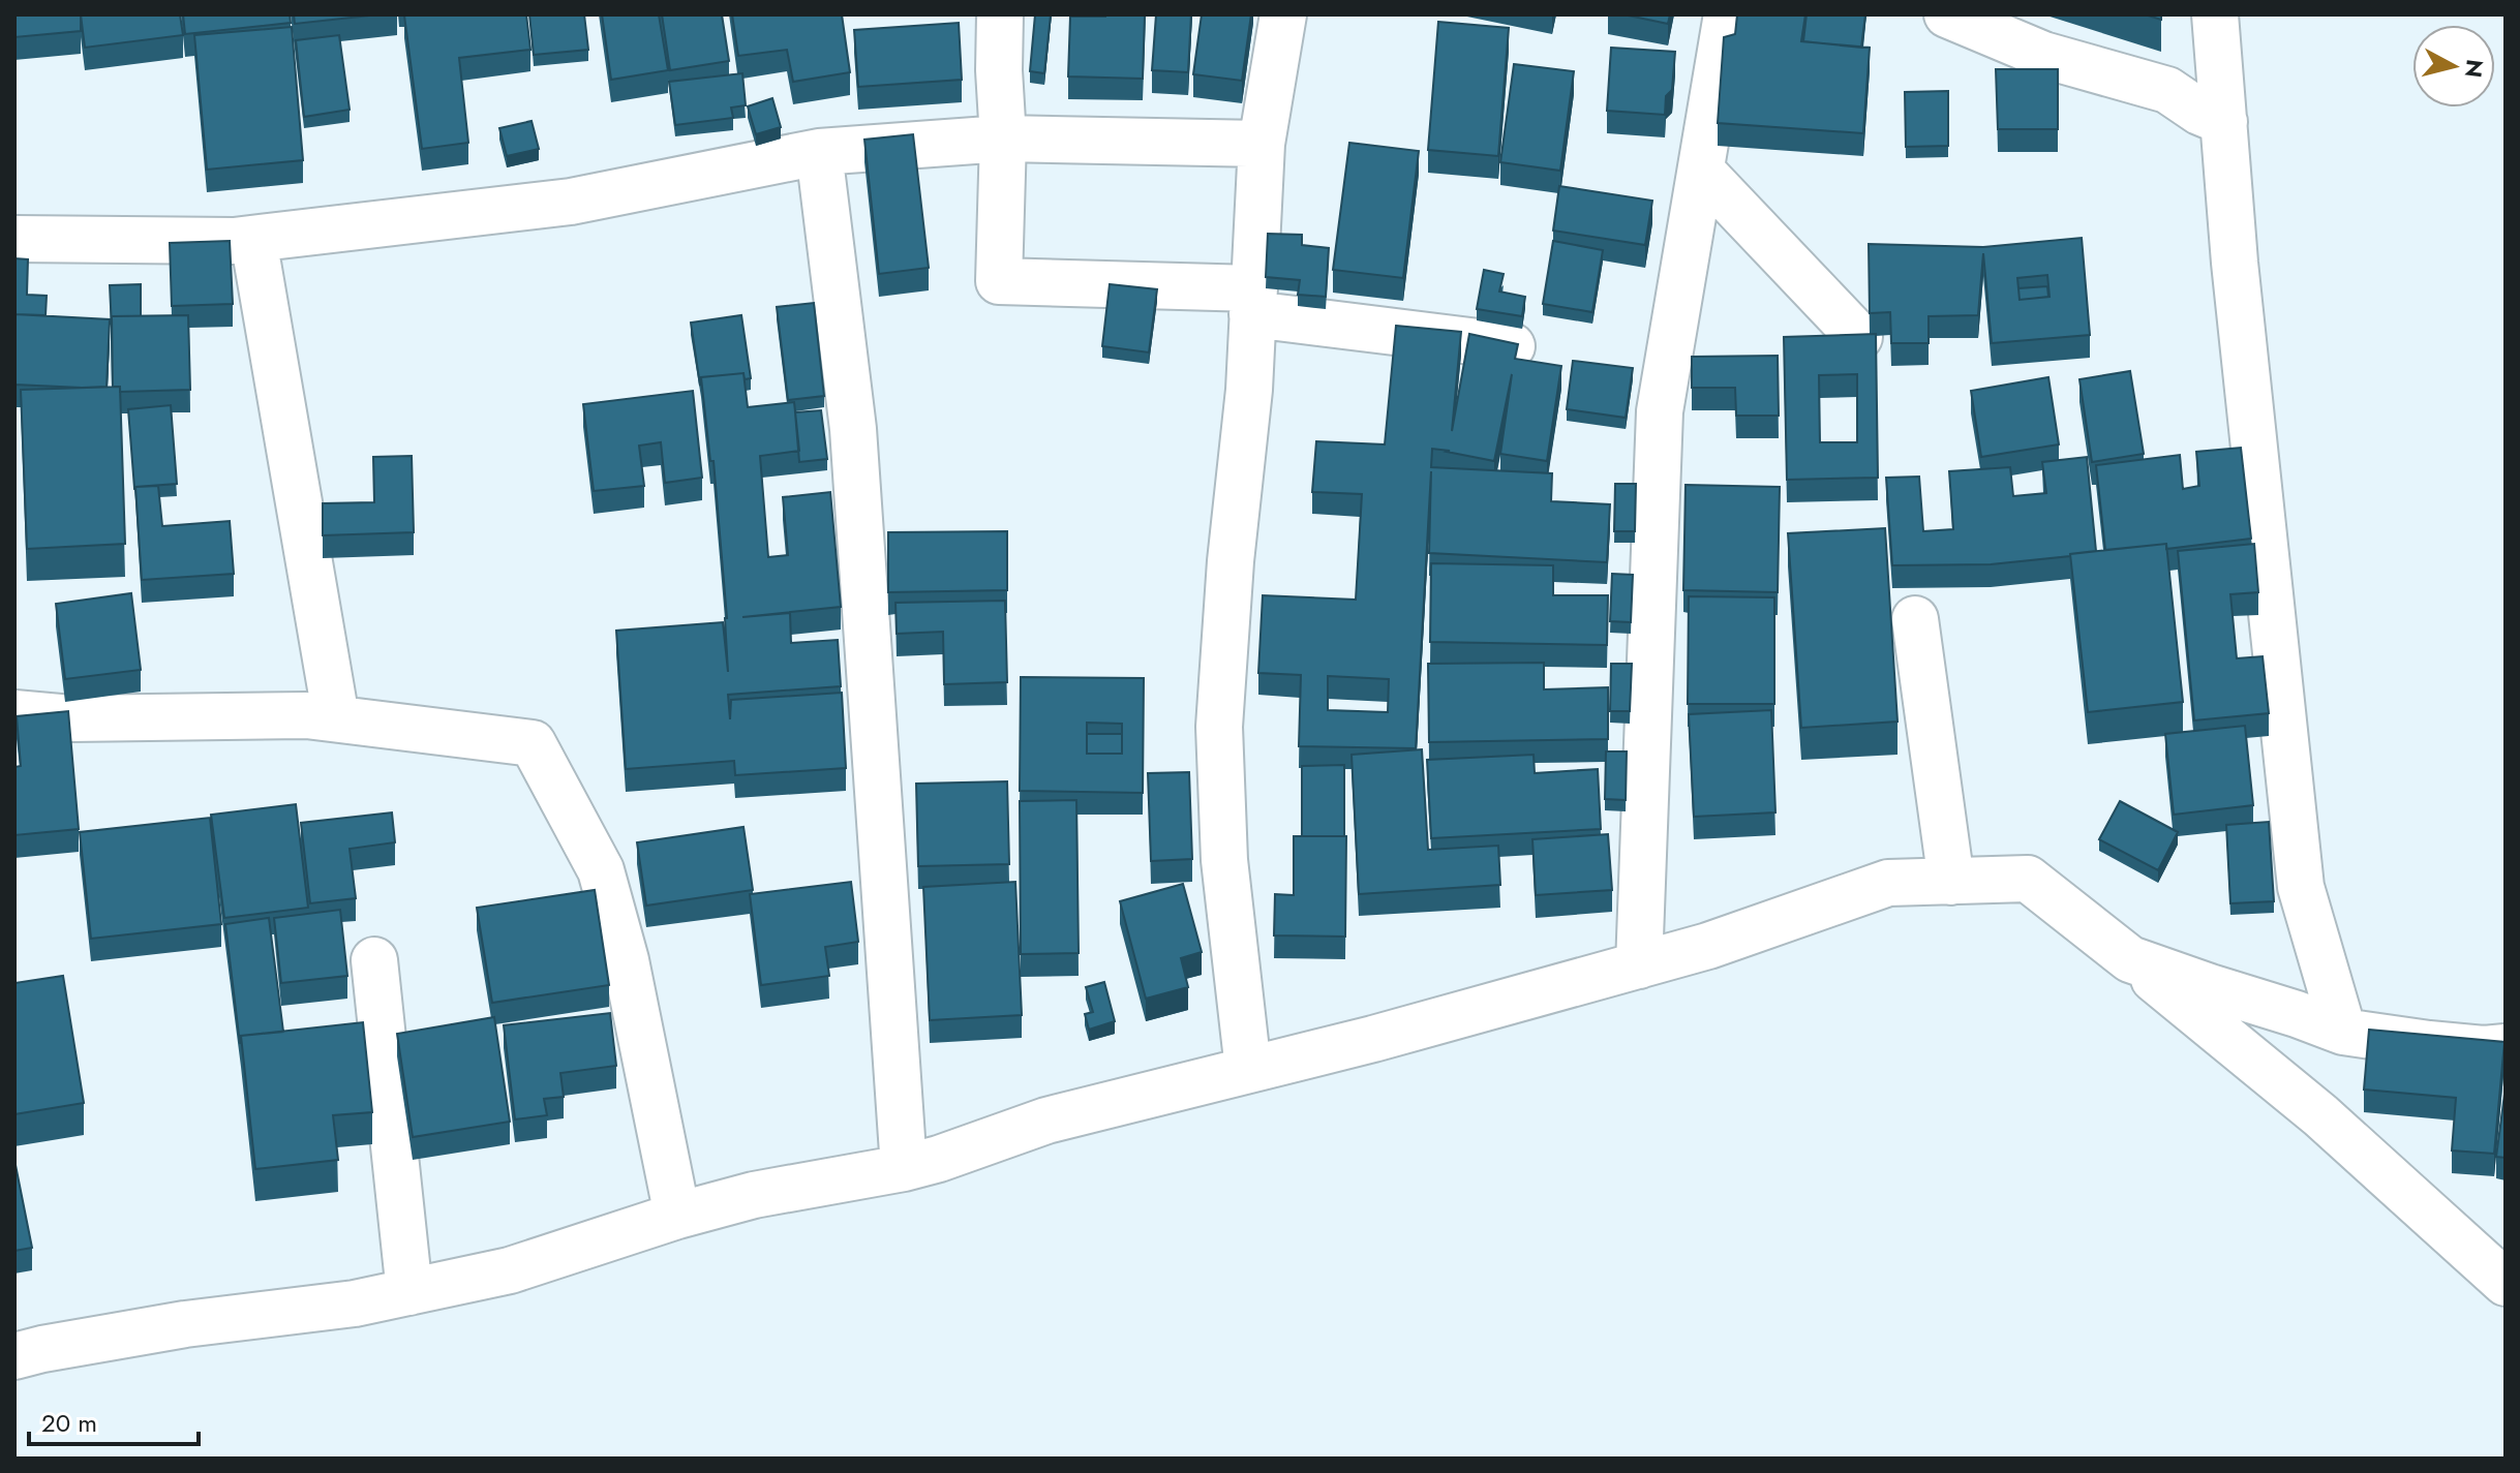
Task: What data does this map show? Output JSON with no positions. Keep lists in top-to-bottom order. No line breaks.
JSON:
{"scale_bar":"20 m","north":"right"}
